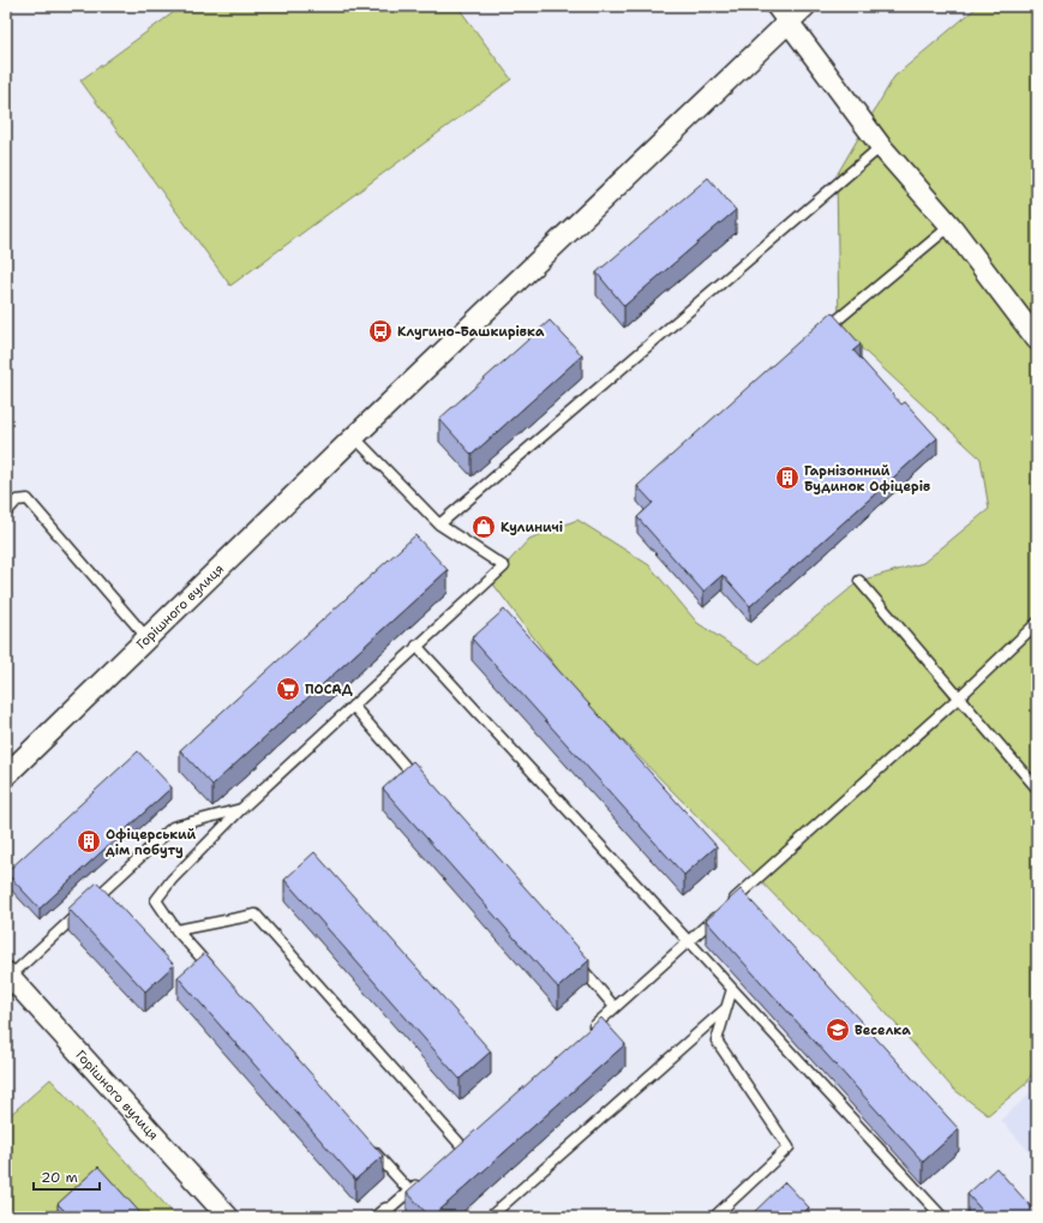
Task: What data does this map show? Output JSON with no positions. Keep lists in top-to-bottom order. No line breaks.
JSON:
{"streets":{"street":["Горішного вулиця"]},"places":{"bus stop":["Клугино-Башкирівка"],"building":["Гарнізонний Будинок Офіцерів","Офіцерський дім побуту"],"shop":["Кулиничі"],"supermarket":["ПОСАД"],"school or university":["Веселка"]},"scale_bar":"20 m"}
